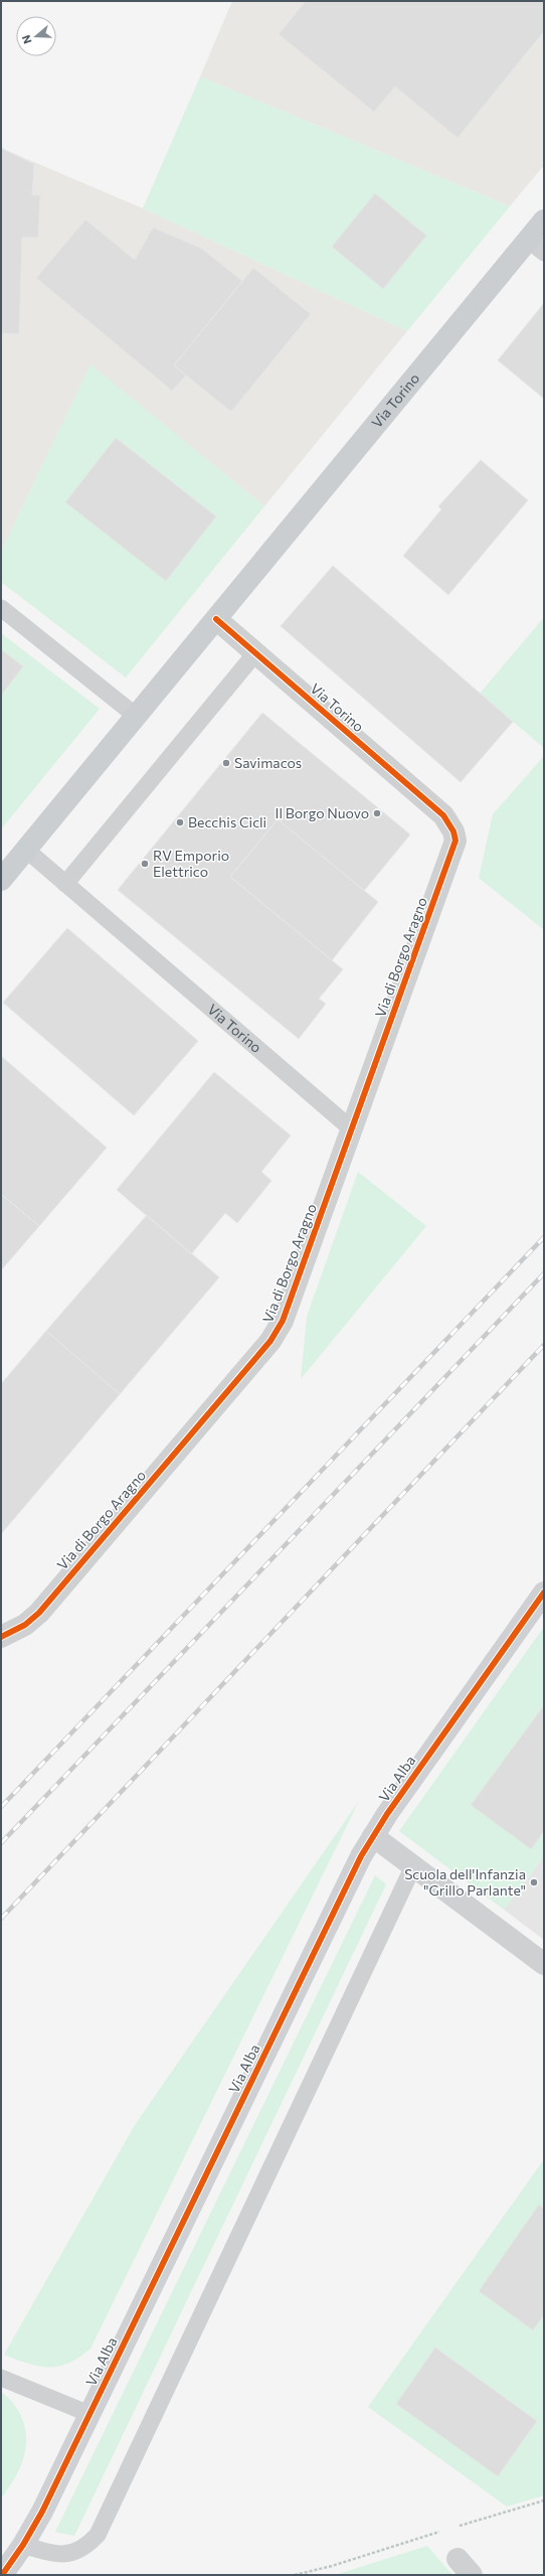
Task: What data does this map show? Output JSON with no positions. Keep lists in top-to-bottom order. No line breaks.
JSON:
{"streets":{"main road":["Via Torino"],"street":["Via di Borgo Aragno","Via Alba"]},"crossings":[["Via Torino","Via di Borgo Aragno"]],"places":["Savimacos","Il Borgo Nuovo","Becchis Cicli","RV Emporio Elettrico","Scuola dell'Infanzia \"Grillo Parlante\""],"north":"left"}
